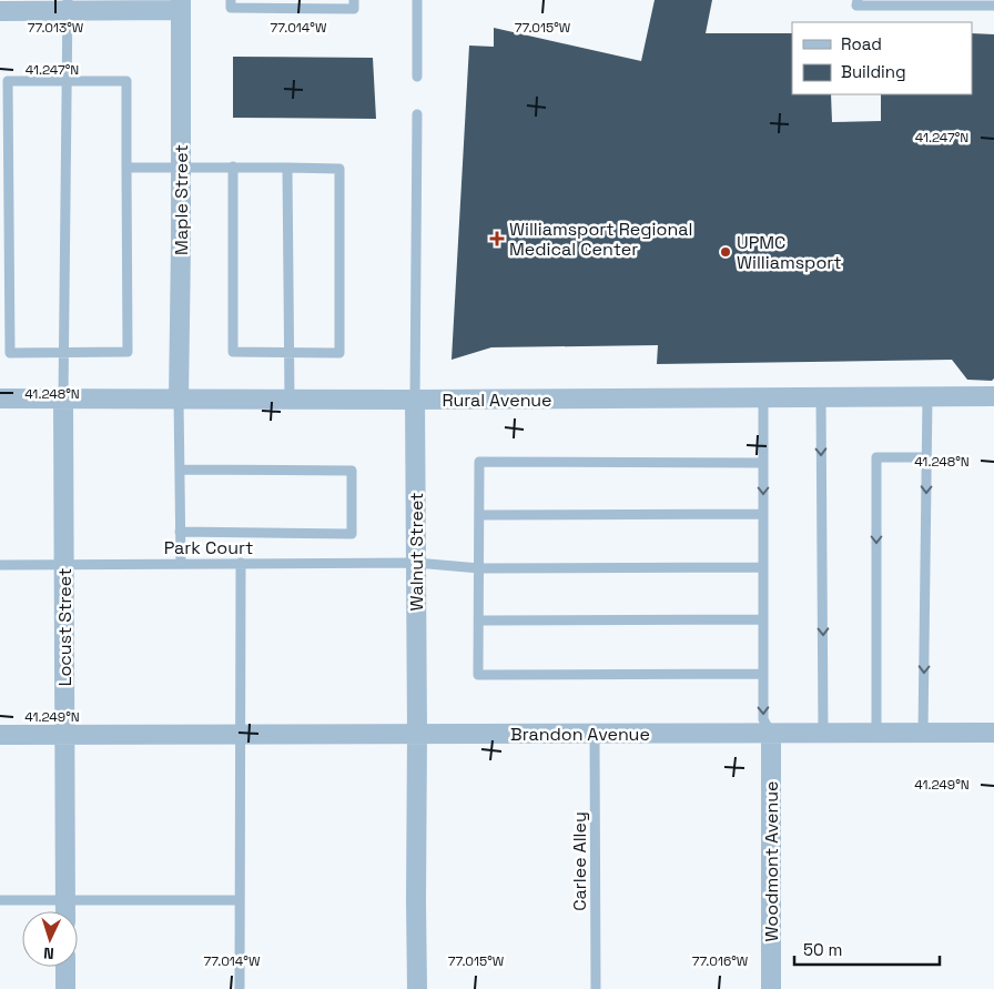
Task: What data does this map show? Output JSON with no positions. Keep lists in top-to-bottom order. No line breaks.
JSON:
{"streets":{"street":["Maple Street","Rural Avenue","Walnut Street","Locust Street","Brandon Avenue","Woodmont Avenue"],"lane":["Park Court","Carlee Alley"]},"crossings":[["Maple Street","Rural Avenue"],["Rural Avenue","Walnut Street"],["Rural Avenue","Locust Street"],["Park Court","Walnut Street"],["Park Court","Locust Street"],["Walnut Street","Brandon Avenue"],["Locust Street","Brandon Avenue"],["Brandon Avenue","Carlee Alley"],["Brandon Avenue","Woodmont Avenue"]],"places":{"health":["Williamsport Regional Medical Center"],"other":["UPMC Williamsport"]},"legend":["Road","Building"],"scale_bar":"50 m","north":"bottom","coordinates":["77.013°W","77.014°W","77.015°W","41.247°N","41.248°N","41.249°N","77.016°W"]}
